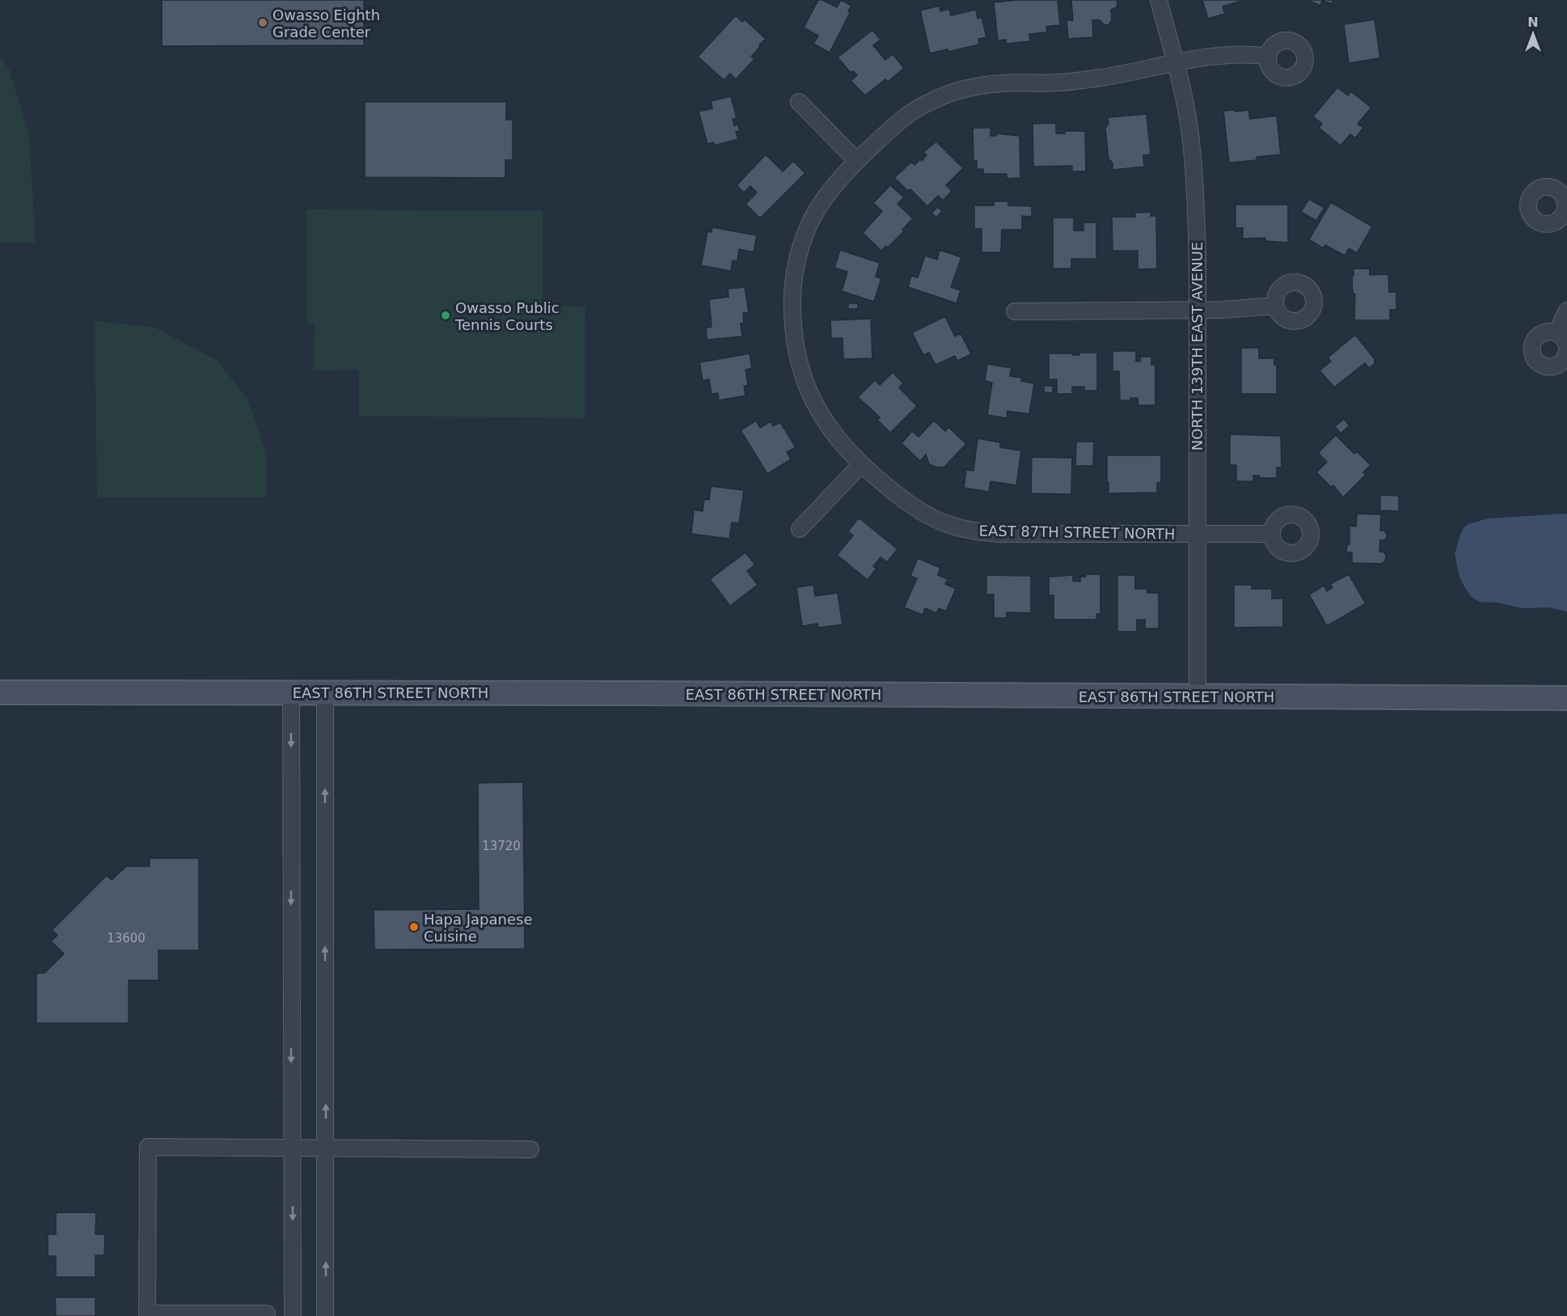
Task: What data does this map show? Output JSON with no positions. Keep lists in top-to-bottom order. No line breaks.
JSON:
{"streets":{"main road":["EAST 86TH STREET NORTH"],"street":["NORTH 139TH EAST AVENUE","EAST 87TH STREET NORTH"]},"crossings":[["NORTH 139TH EAST AVENUE","EAST 87TH STREET NORTH"],["NORTH 139TH EAST AVENUE","EAST 86TH STREET NORTH"]],"places":["Owasso Eighth Grade Center","Owasso Public Tennis Courts","Hapa Japanese Cuisine"],"house_numbers":["13720","13600"],"north":"top"}
